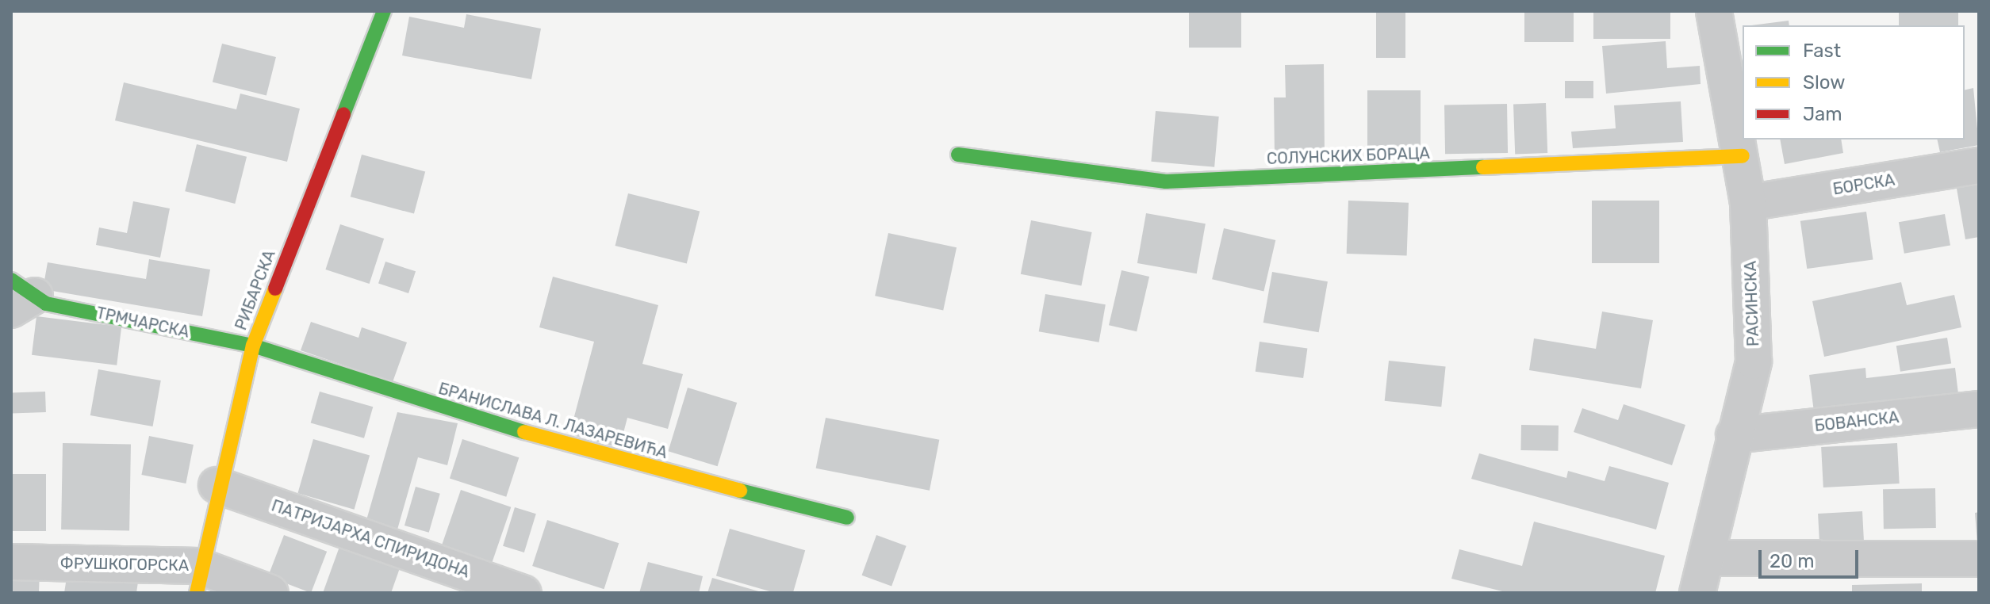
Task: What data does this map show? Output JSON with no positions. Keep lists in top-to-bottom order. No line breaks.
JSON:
{"streets":{"street":["СОЛУНСКИХ БОРАЦА","БОРСКА","РИБАРСКА","РАСИНСКА","ТРМЧАРСКА","БРАНИСЛАВА Л. ЛАЗАРЕВИЋА","БОВАНСКА","ПАТРИЈАРХА СПИРИДОНА","ФРУШКОГОРСКА"]},"crossings":[["СОЛУНСКИХ БОРАЦА","РАСИНСКА"],["БОРСКА","РАСИНСКА"],["РИБАРСКА","ТРМЧАРСКА"],["РИБАРСКА","БРАНИСЛАВА Л. ЛАЗАРЕВИЋА"],["РИБАРСКА","ПАТРИЈАРХА СПИРИДОНА"],["РИБАРСКА","ФРУШКОГОРСКА"],["РАСИНСКА","БОВАНСКА"],["ТРМЧАРСКА","БРАНИСЛАВА Л. ЛАЗАРЕВИЋА"]],"legend":["Fast","Slow","Jam"],"scale_bar":"20 m"}
